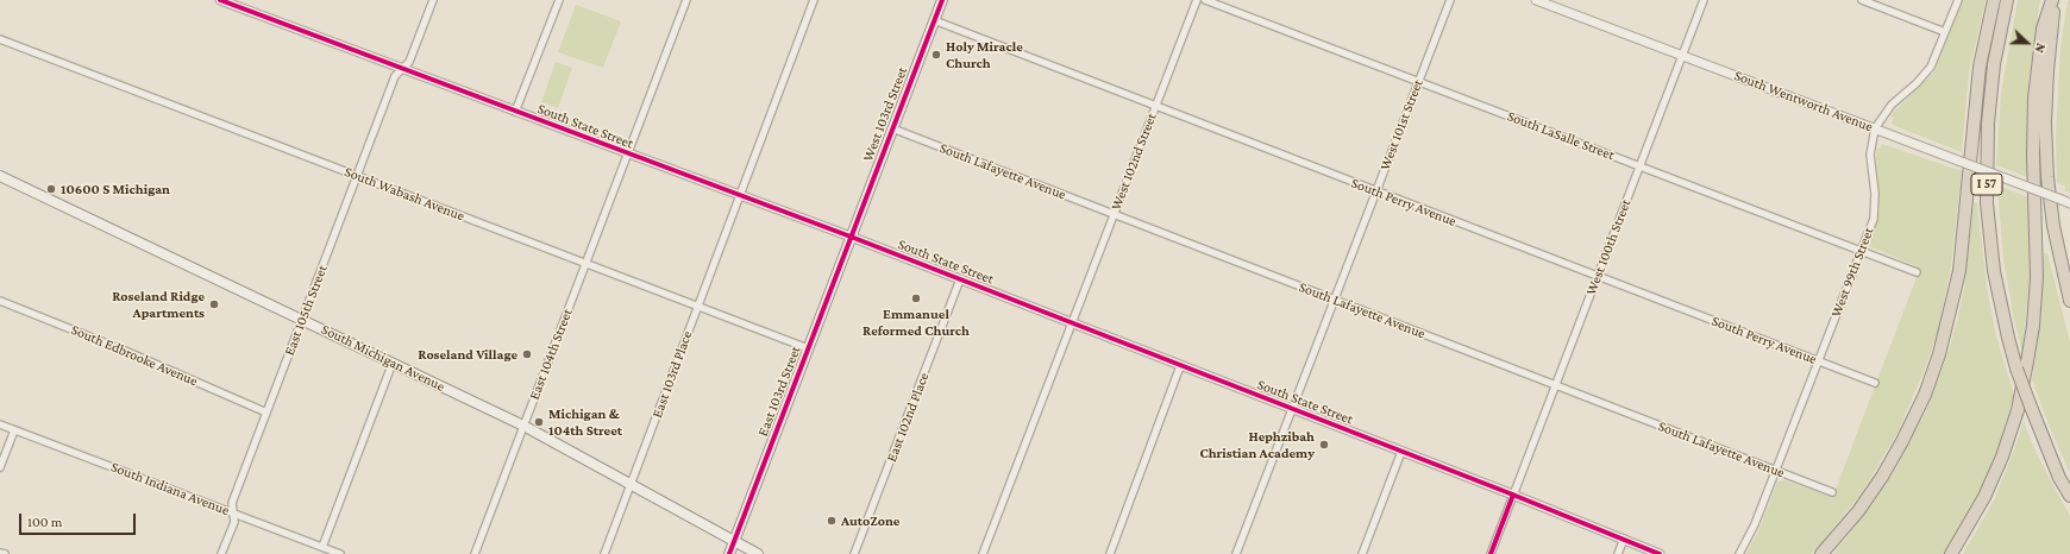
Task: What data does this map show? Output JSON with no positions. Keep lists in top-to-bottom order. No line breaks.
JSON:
{"streets":{"highway":["I 57"],"main road":["West 103rd Street","South Michigan Avenue","East 103rd Street"],"street":["South Wentworth Avenue","West 101st Street","South State Street","South LaSalle Street","West 102nd Street","South Lafayette Avenue","South Wabash Avenue","South Perry Avenue","West 100th Street","West 99th Street","East 105th Street","East 104th Street","South Edbrooke Avenue","East 103rd Place","East 102nd Place","South Indiana Avenue"]},"crossings":[["South Wentworth Avenue","West 100th Street"],["South Wentworth Avenue","West 99th Street"],["West 103rd Street","South State Street"],["West 103rd Street","South Lafayette Avenue"],["West 103rd Street","South Perry Avenue"],["West 103rd Street","East 103rd Street"],["West 101st Street","South State Street"],["West 101st Street","South LaSalle Street"],["West 101st Street","South Lafayette Avenue"],["West 101st Street","South Perry Avenue"],["South State Street","West 102nd Street"],["South State Street","West 100th Street"],["South State Street","East 105th Street"],["South State Street","East 104th Street"],["South State Street","East 103rd Place"],["South State Street","East 103rd Street"],["South State Street","East 102nd Place"],["South LaSalle Street","West 100th Street"],["South LaSalle Street","West 99th Street"],["West 102nd Street","South Lafayette Avenue"],["West 102nd Street","South Perry Avenue"],["South Lafayette Avenue","West 100th Street"],["South Lafayette Avenue","West 99th Street"],["South Wabash Avenue","East 105th Street"],["South Wabash Avenue","East 104th Street"],["South Wabash Avenue","East 103rd Place"],["South Wabash Avenue","East 103rd Street"],["South Perry Avenue","West 100th Street"],["South Perry Avenue","West 99th Street"],["East 105th Street","South Edbrooke Avenue"],["East 105th Street","South Michigan Avenue"],["East 105th Street","South Indiana Avenue"],["East 104th Street","South Michigan Avenue"],["South Michigan Avenue","East 103rd Place"],["South Michigan Avenue","East 103rd Street"]],"places":["Holy Miracle Church","10600 S Michigan","Emmanuel Reformed Church","Roseland Ridge Apartments","Roseland Village","Michigan & 104th Street","Hephzibah Christian Academy","AutoZone"],"scale_bar":"100 m","north":"right"}
